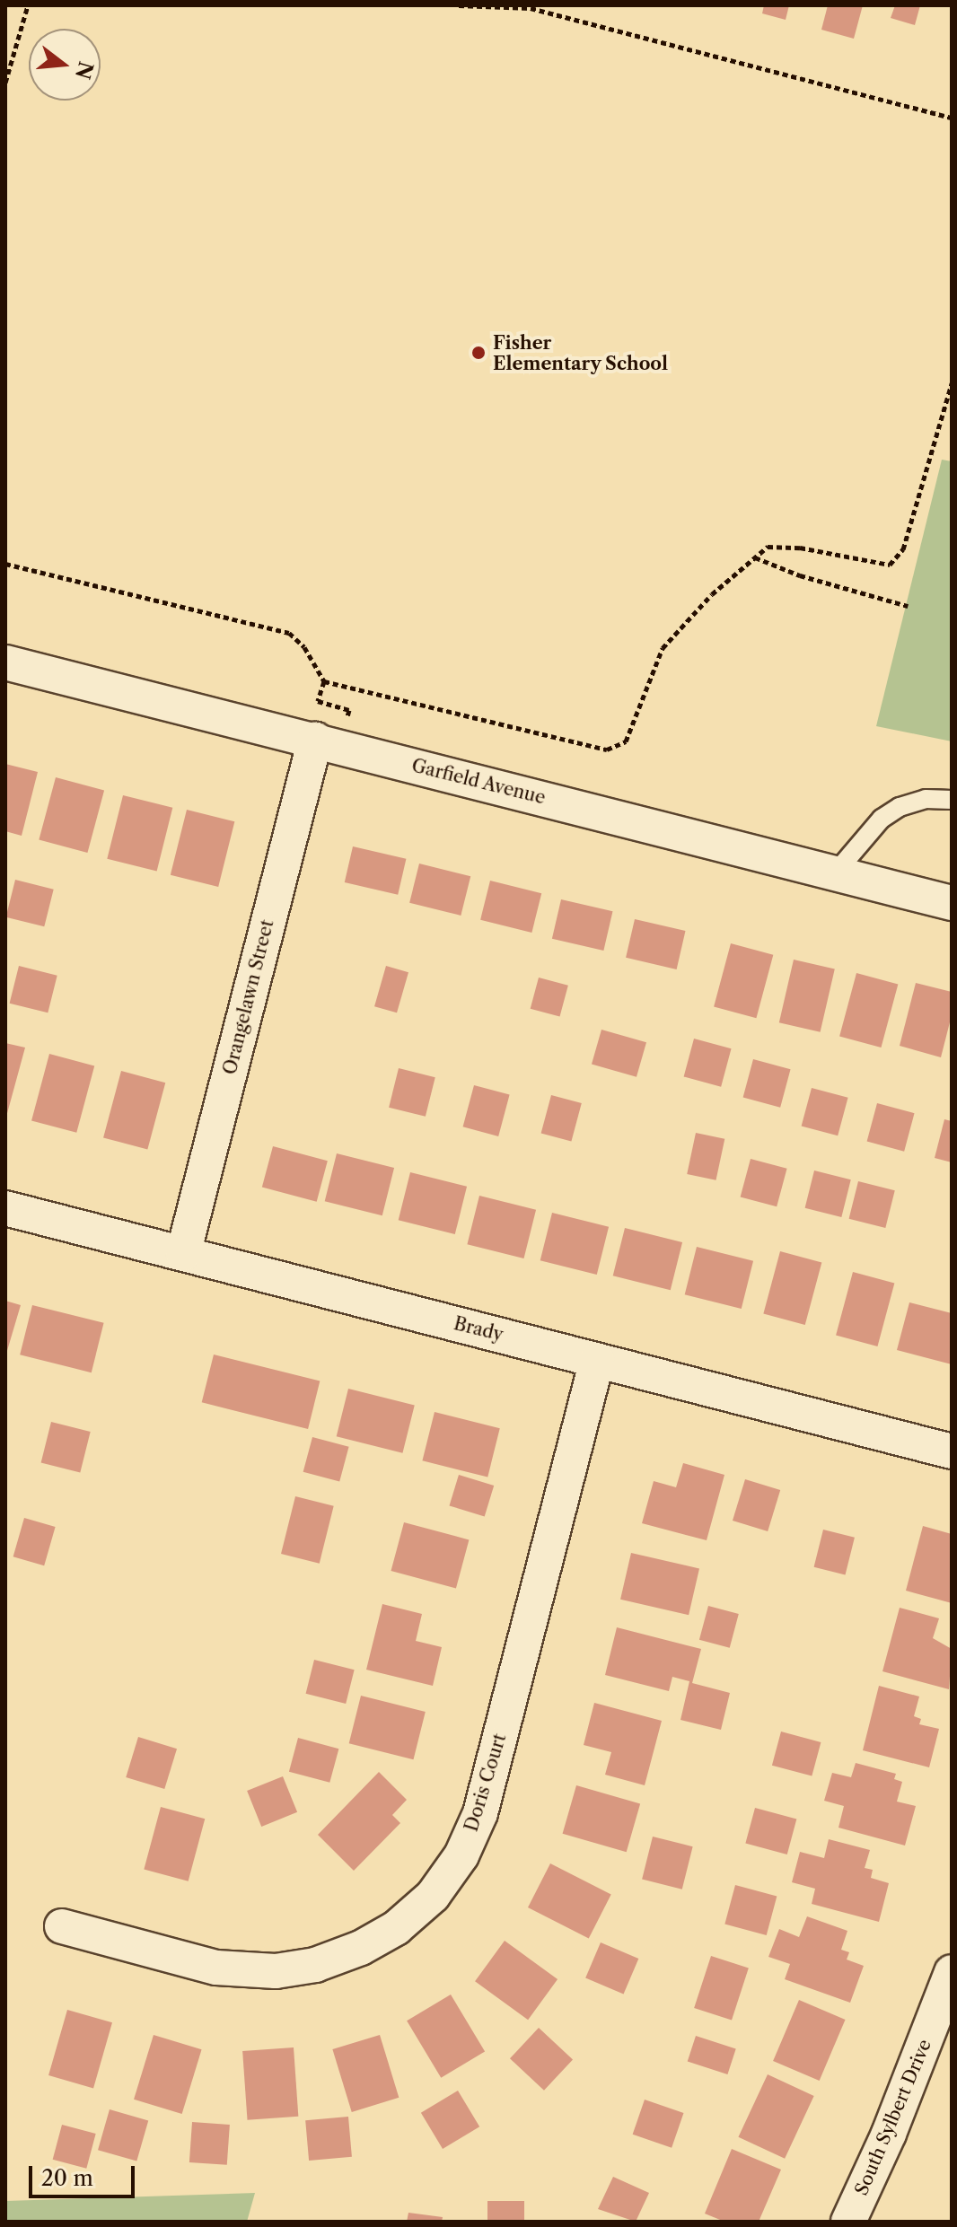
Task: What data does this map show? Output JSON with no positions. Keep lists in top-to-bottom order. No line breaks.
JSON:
{"streets":{"street":["Garfield Avenue","Orangelawn Street","Brady","Doris Court","South Sylbert Drive"]},"crossings":[["Garfield Avenue","Orangelawn Street"],["Orangelawn Street","Brady"],["Brady","Doris Court"]],"places":["Fisher Elementary School"],"scale_bar":"20 m","north":"right"}
